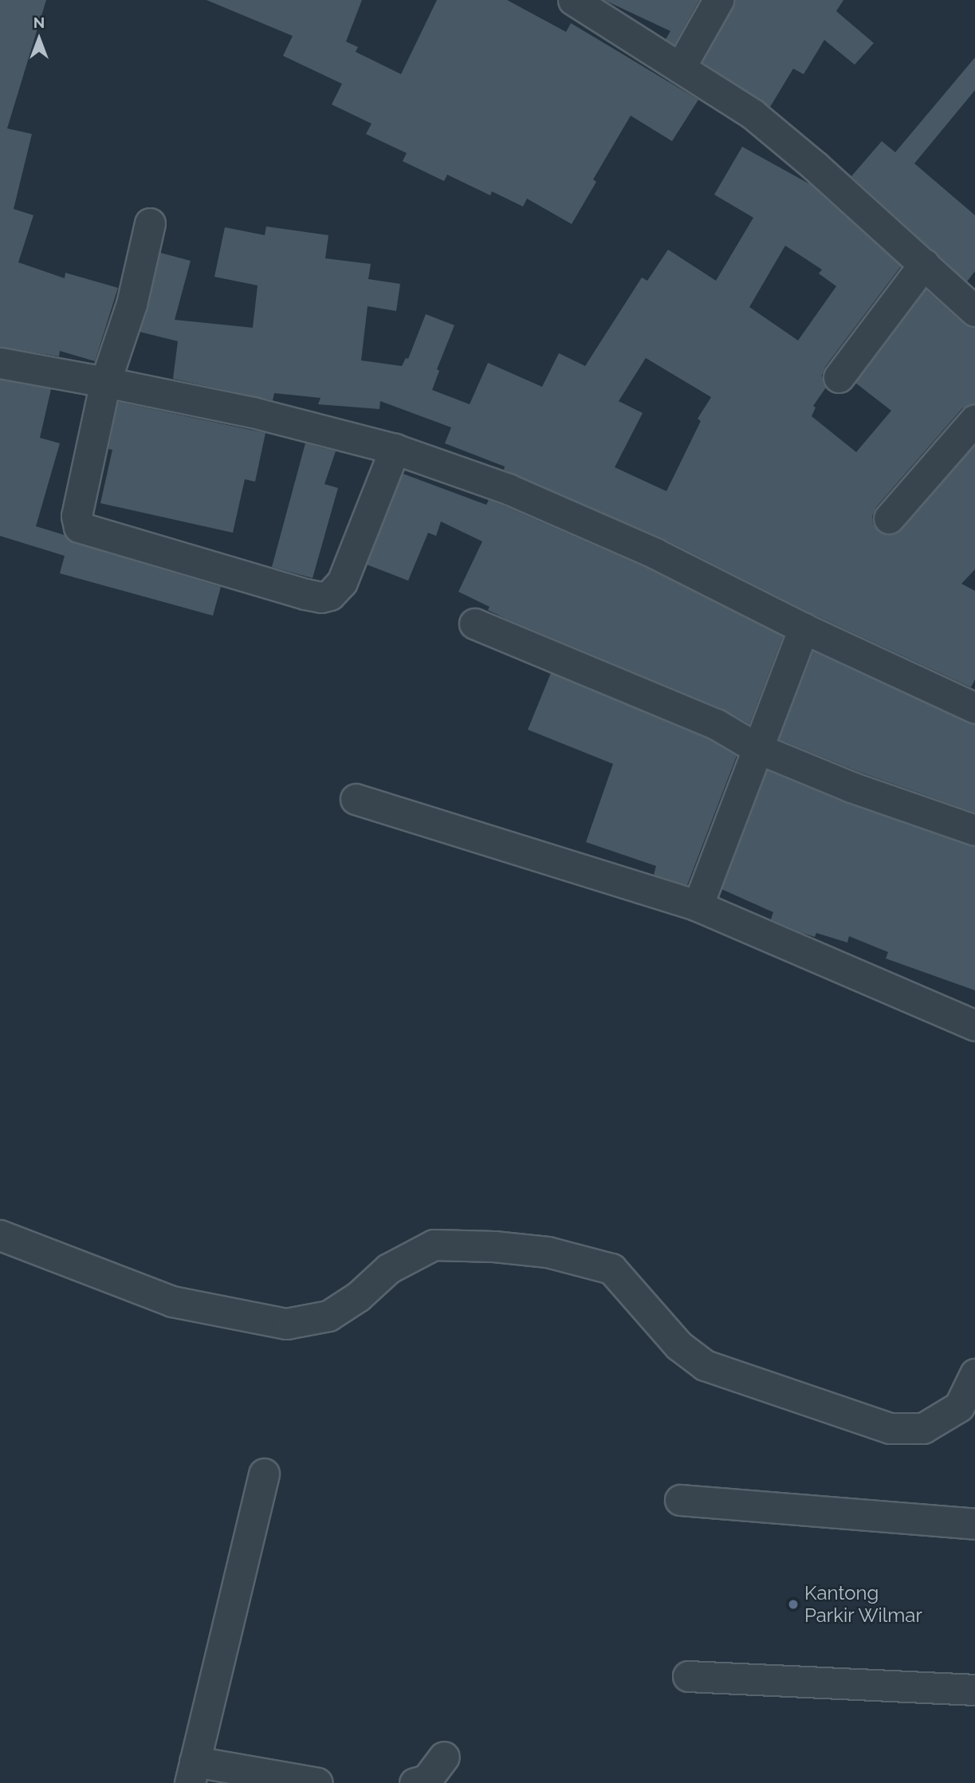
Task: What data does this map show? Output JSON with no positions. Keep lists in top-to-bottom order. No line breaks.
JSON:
{"places":["Kantong Parkir Wilmar"],"north":"top"}
